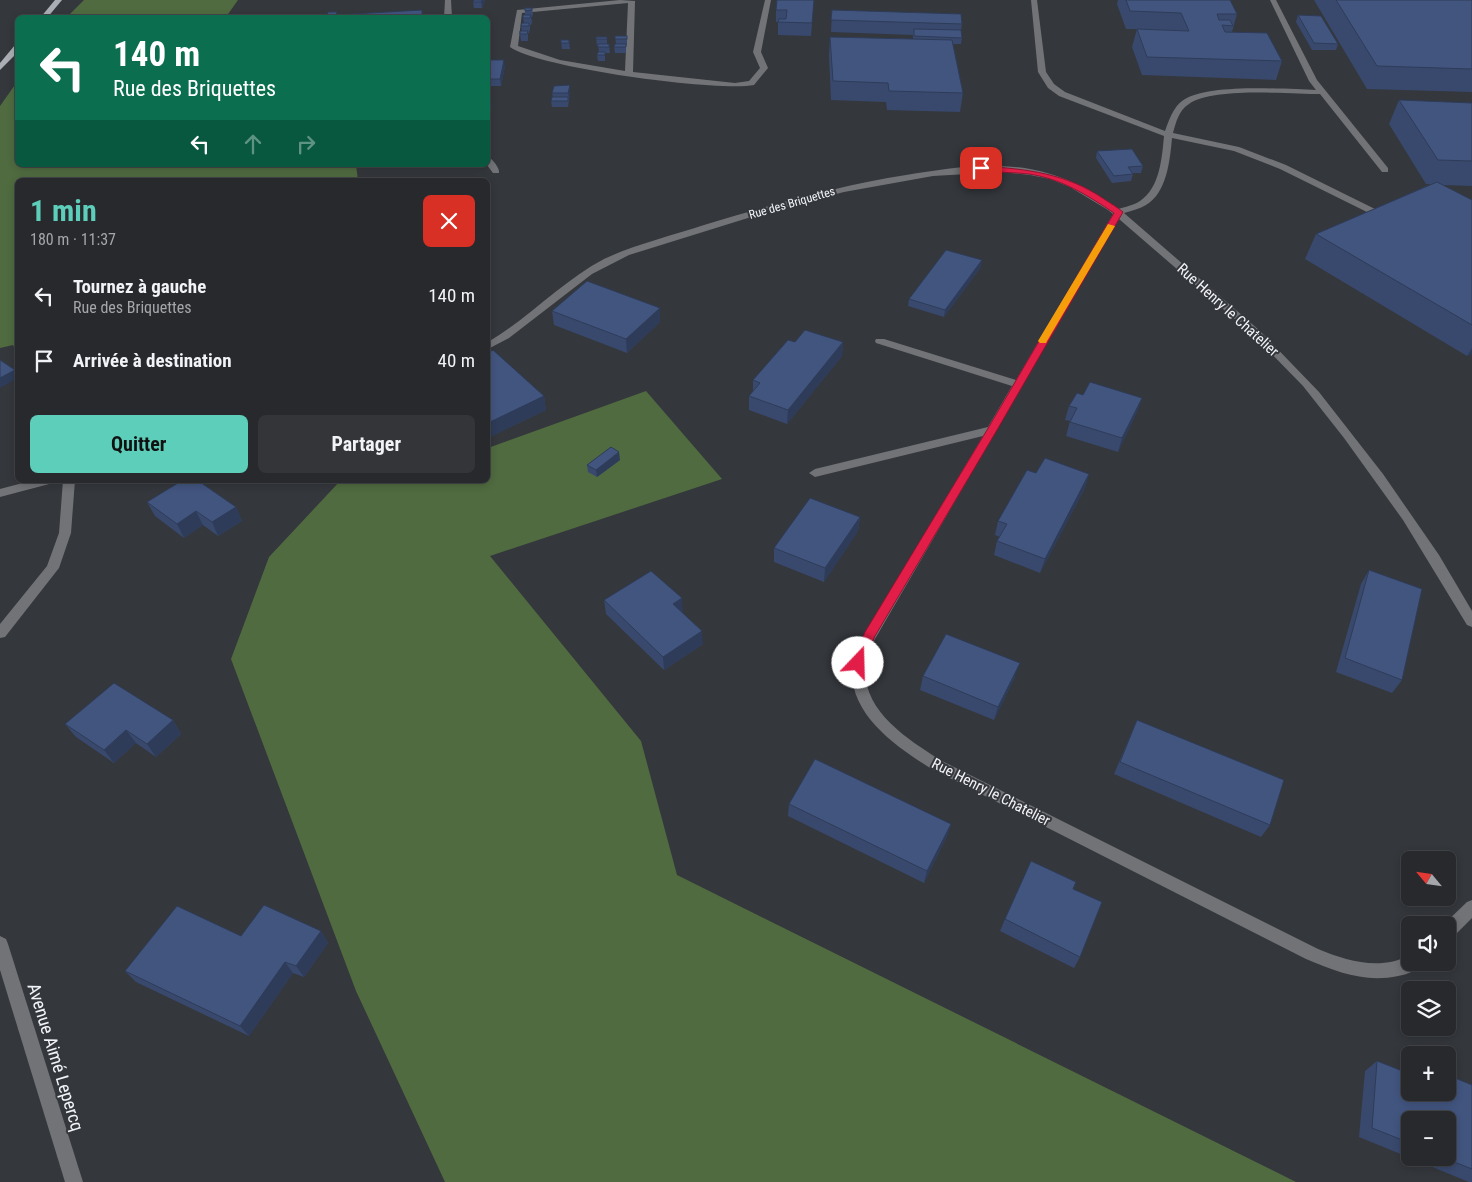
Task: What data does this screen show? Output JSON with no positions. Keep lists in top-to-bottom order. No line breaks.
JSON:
{"streets":{"street":["Rue des Briquettes","Rue Henry le Chatelier","Avenue Aimé Lepercq"]},"crossings":[["Rue des Briquettes","Rue Henry le Chatelier"]],"north":"top left","page":{"turn":["140 m","Rue des Briquettes"],"heading":["1 min","180 m · 11:37"],"list":[{"name":"Tournez à gauche","note":"Rue des Briquettes","value":"140 m"},{"name":"Arrivée à destination","value":"40 m"}],"buttons":["Quitter","Partager"],"map_buttons":["+","−"]}}
